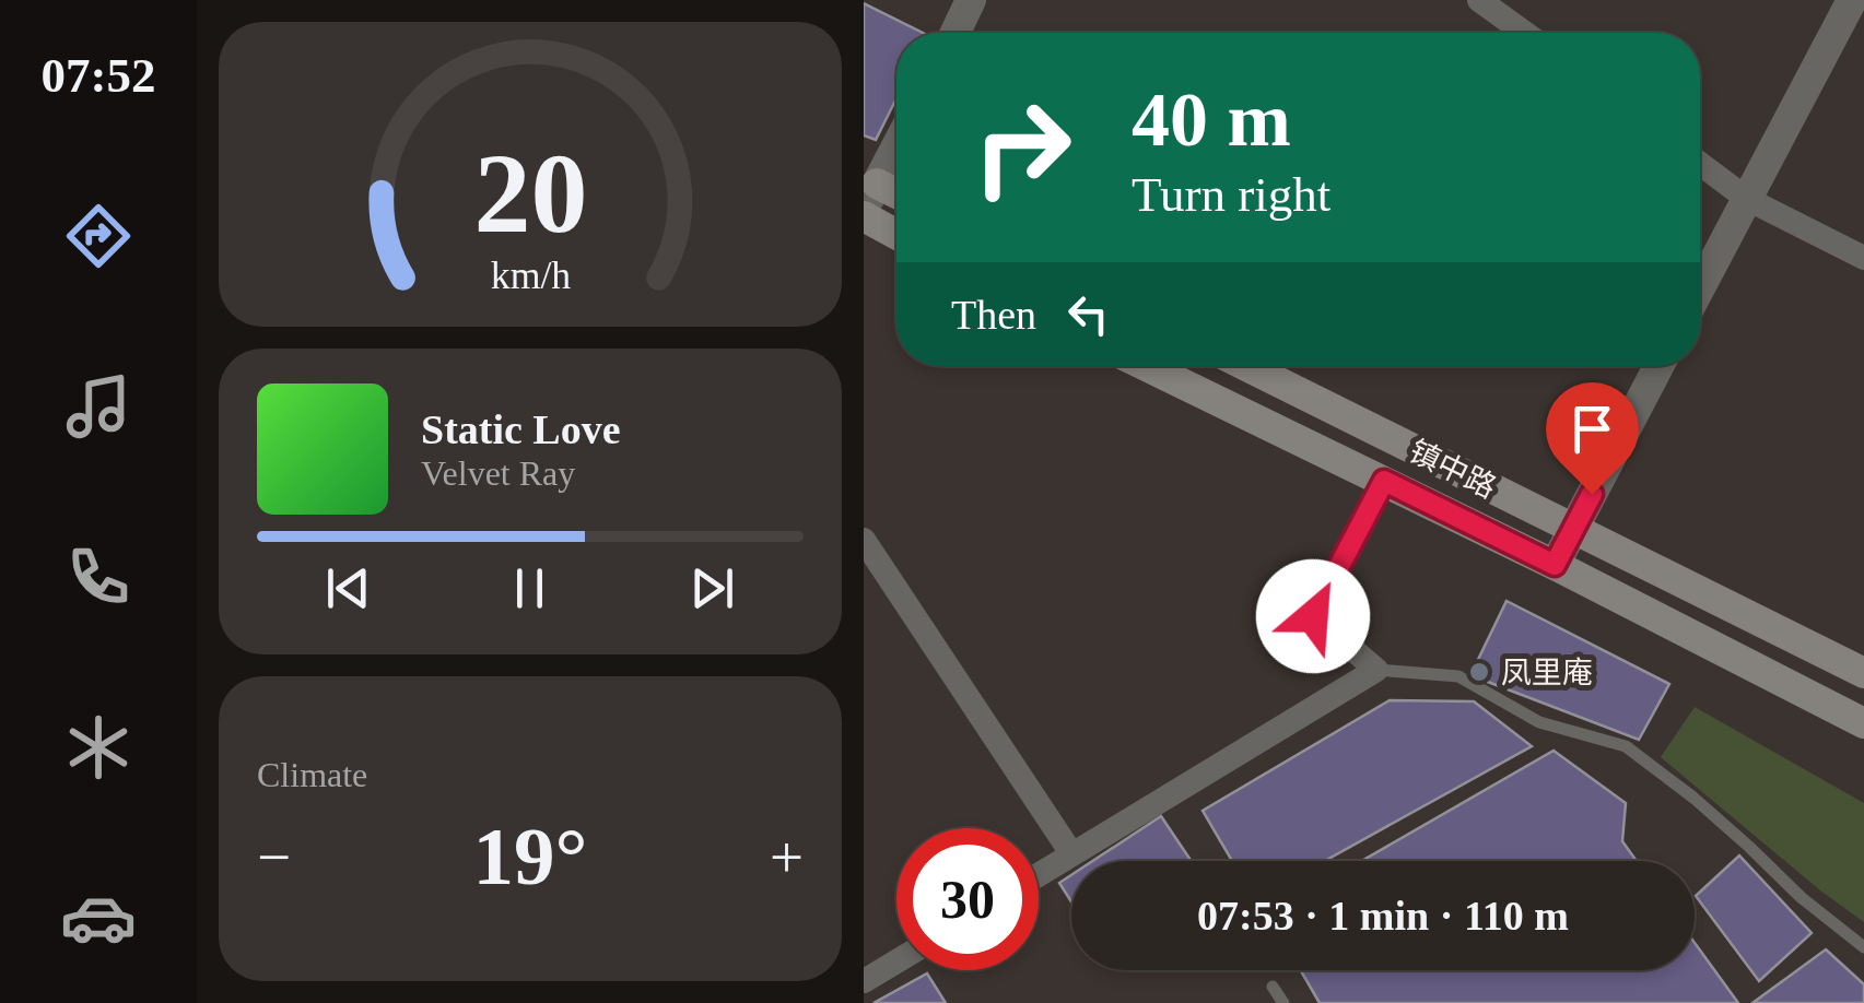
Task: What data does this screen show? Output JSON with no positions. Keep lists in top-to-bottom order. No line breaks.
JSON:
{"streets":{"main road":["镇中路"]},"places":["凤里庵"],"page":{"tabs":"07:52","turn":["40 m","Turn right"],"then":"Then","song":["Static Love","Velvet Ray"],"tile":"Climate","heat":["−","19°","+"],"limit":"30","trip":"07:53 · 1 min · 110 m","gauge":["20","km/h"]}}
